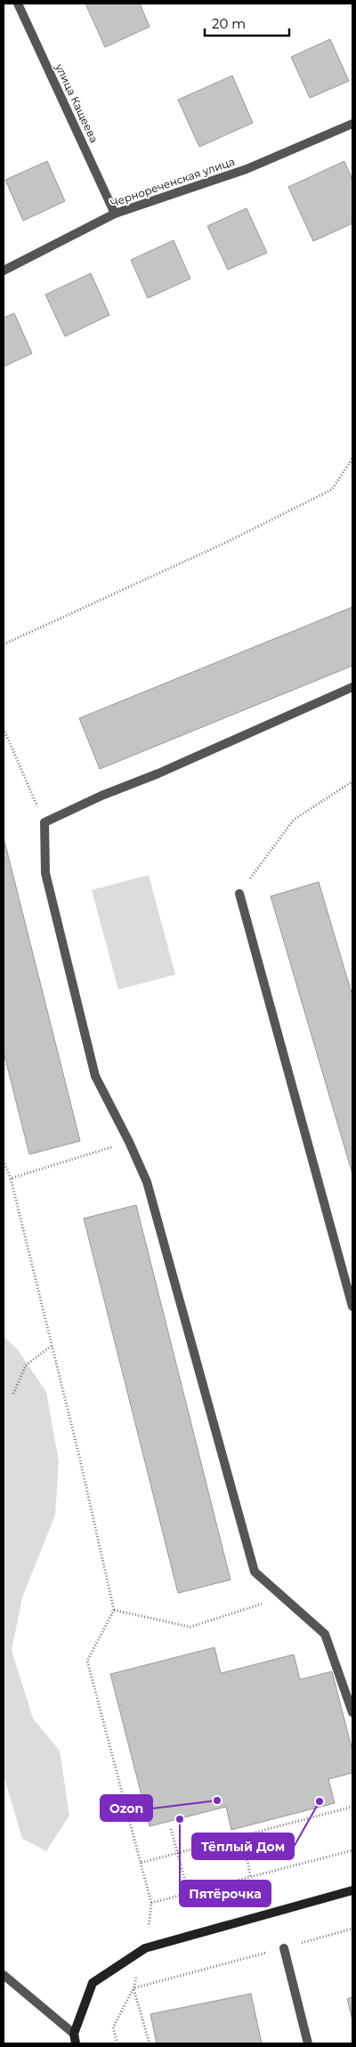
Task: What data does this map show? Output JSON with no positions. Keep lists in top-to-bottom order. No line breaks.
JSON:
{"streets":{"street":["улица Кащеева","Чернореченская улица"]},"crossings":[["улица Кащеева","Чернореченская улица"]],"places":["Ozon","Тёплый Дом","Пятёрочка"],"scale_bar":"20 m"}
